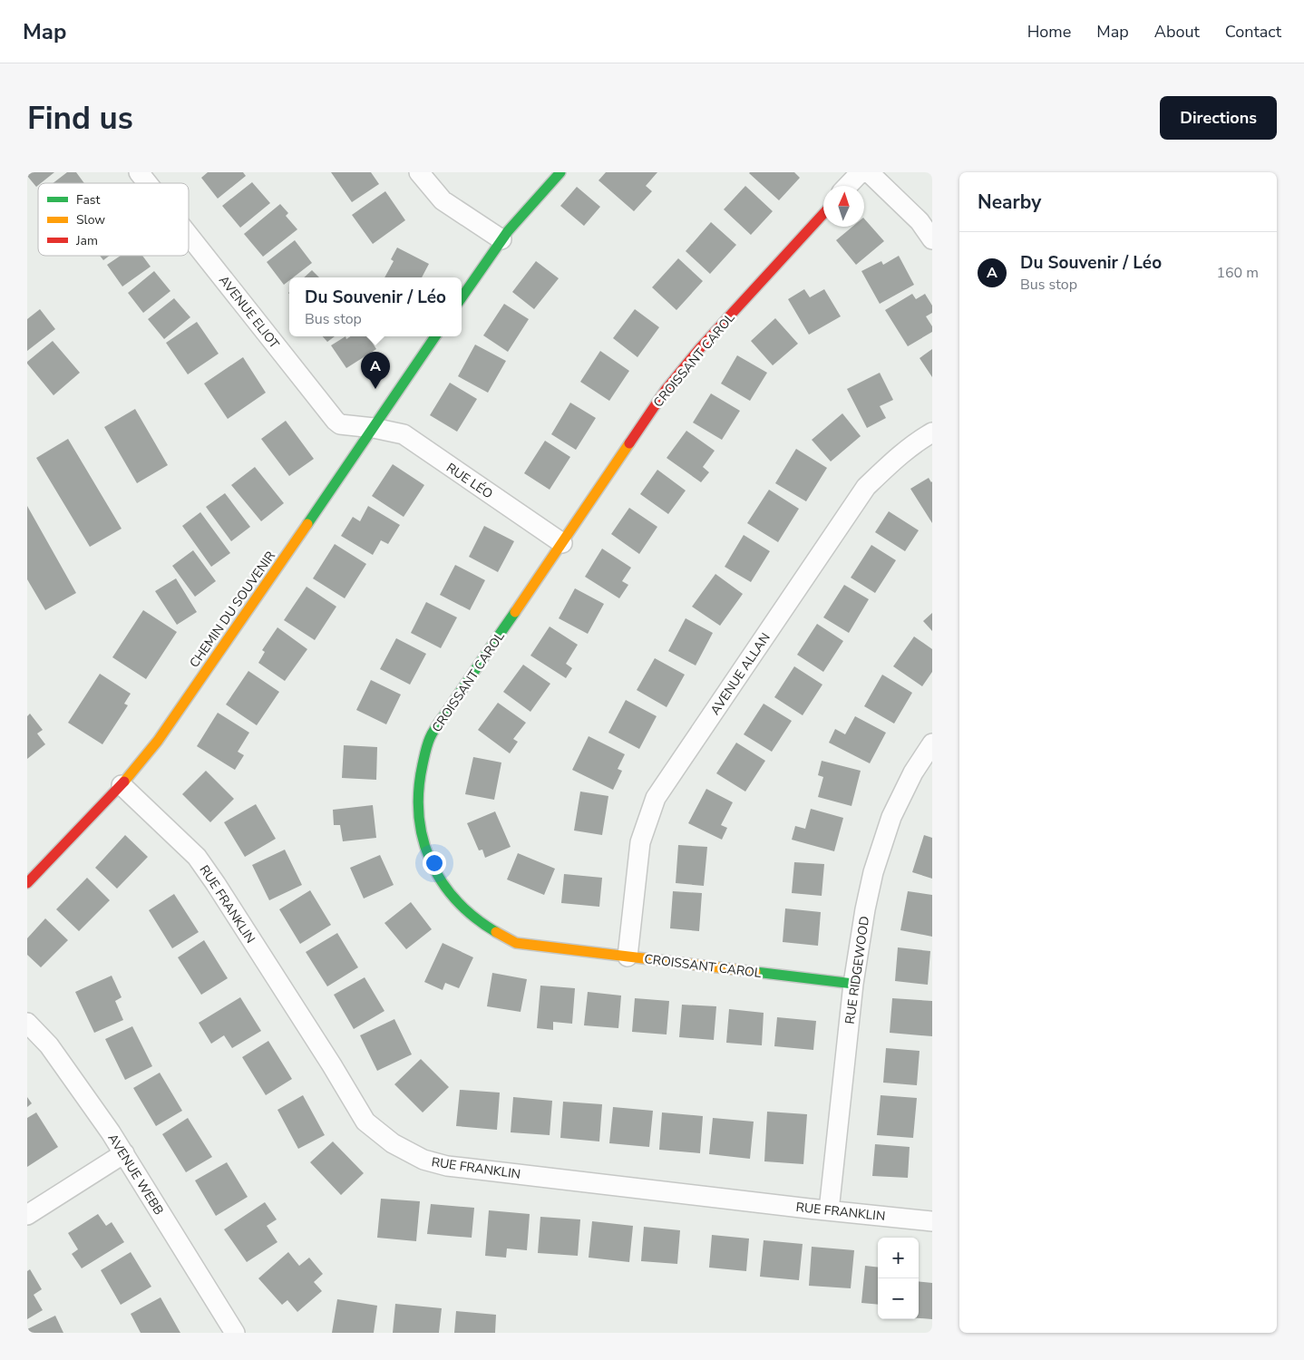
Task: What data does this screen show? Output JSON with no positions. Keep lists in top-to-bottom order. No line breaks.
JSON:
{"streets":{"street":["AVENUE ELIOT","CROISSANT CAROL","RUE LÉO","CHEMIN DU SOUVENIR","AVENUE ALLAN","RUE FRANKLIN","RUE RIDGEWOOD","AVENUE WEBB"]},"crossings":[["AVENUE ELIOT","RUE LÉO"],["AVENUE ELIOT","CHEMIN DU SOUVENIR"],["CROISSANT CAROL","RUE LÉO"],["CROISSANT CAROL","AVENUE ALLAN"],["CROISSANT CAROL","RUE RIDGEWOOD"],["RUE LÉO","CHEMIN DU SOUVENIR"],["CHEMIN DU SOUVENIR","RUE FRANKLIN"],["RUE FRANKLIN","RUE RIDGEWOOD"]],"legend":["Fast","Slow","Jam"],"north":"top","page":{"header":"Map","nav":["Home","Map","About","Contact"],"buttons":"Directions","title":"Find us","heading":"Nearby","list":[{"mark":"A","name":"Du Souvenir / Léo","note":"Bus stop","value":"160 m"}],"popup":["Du Souvenir / Léo","Bus stop"],"pins":"A","map_buttons":["+","−"]}}
